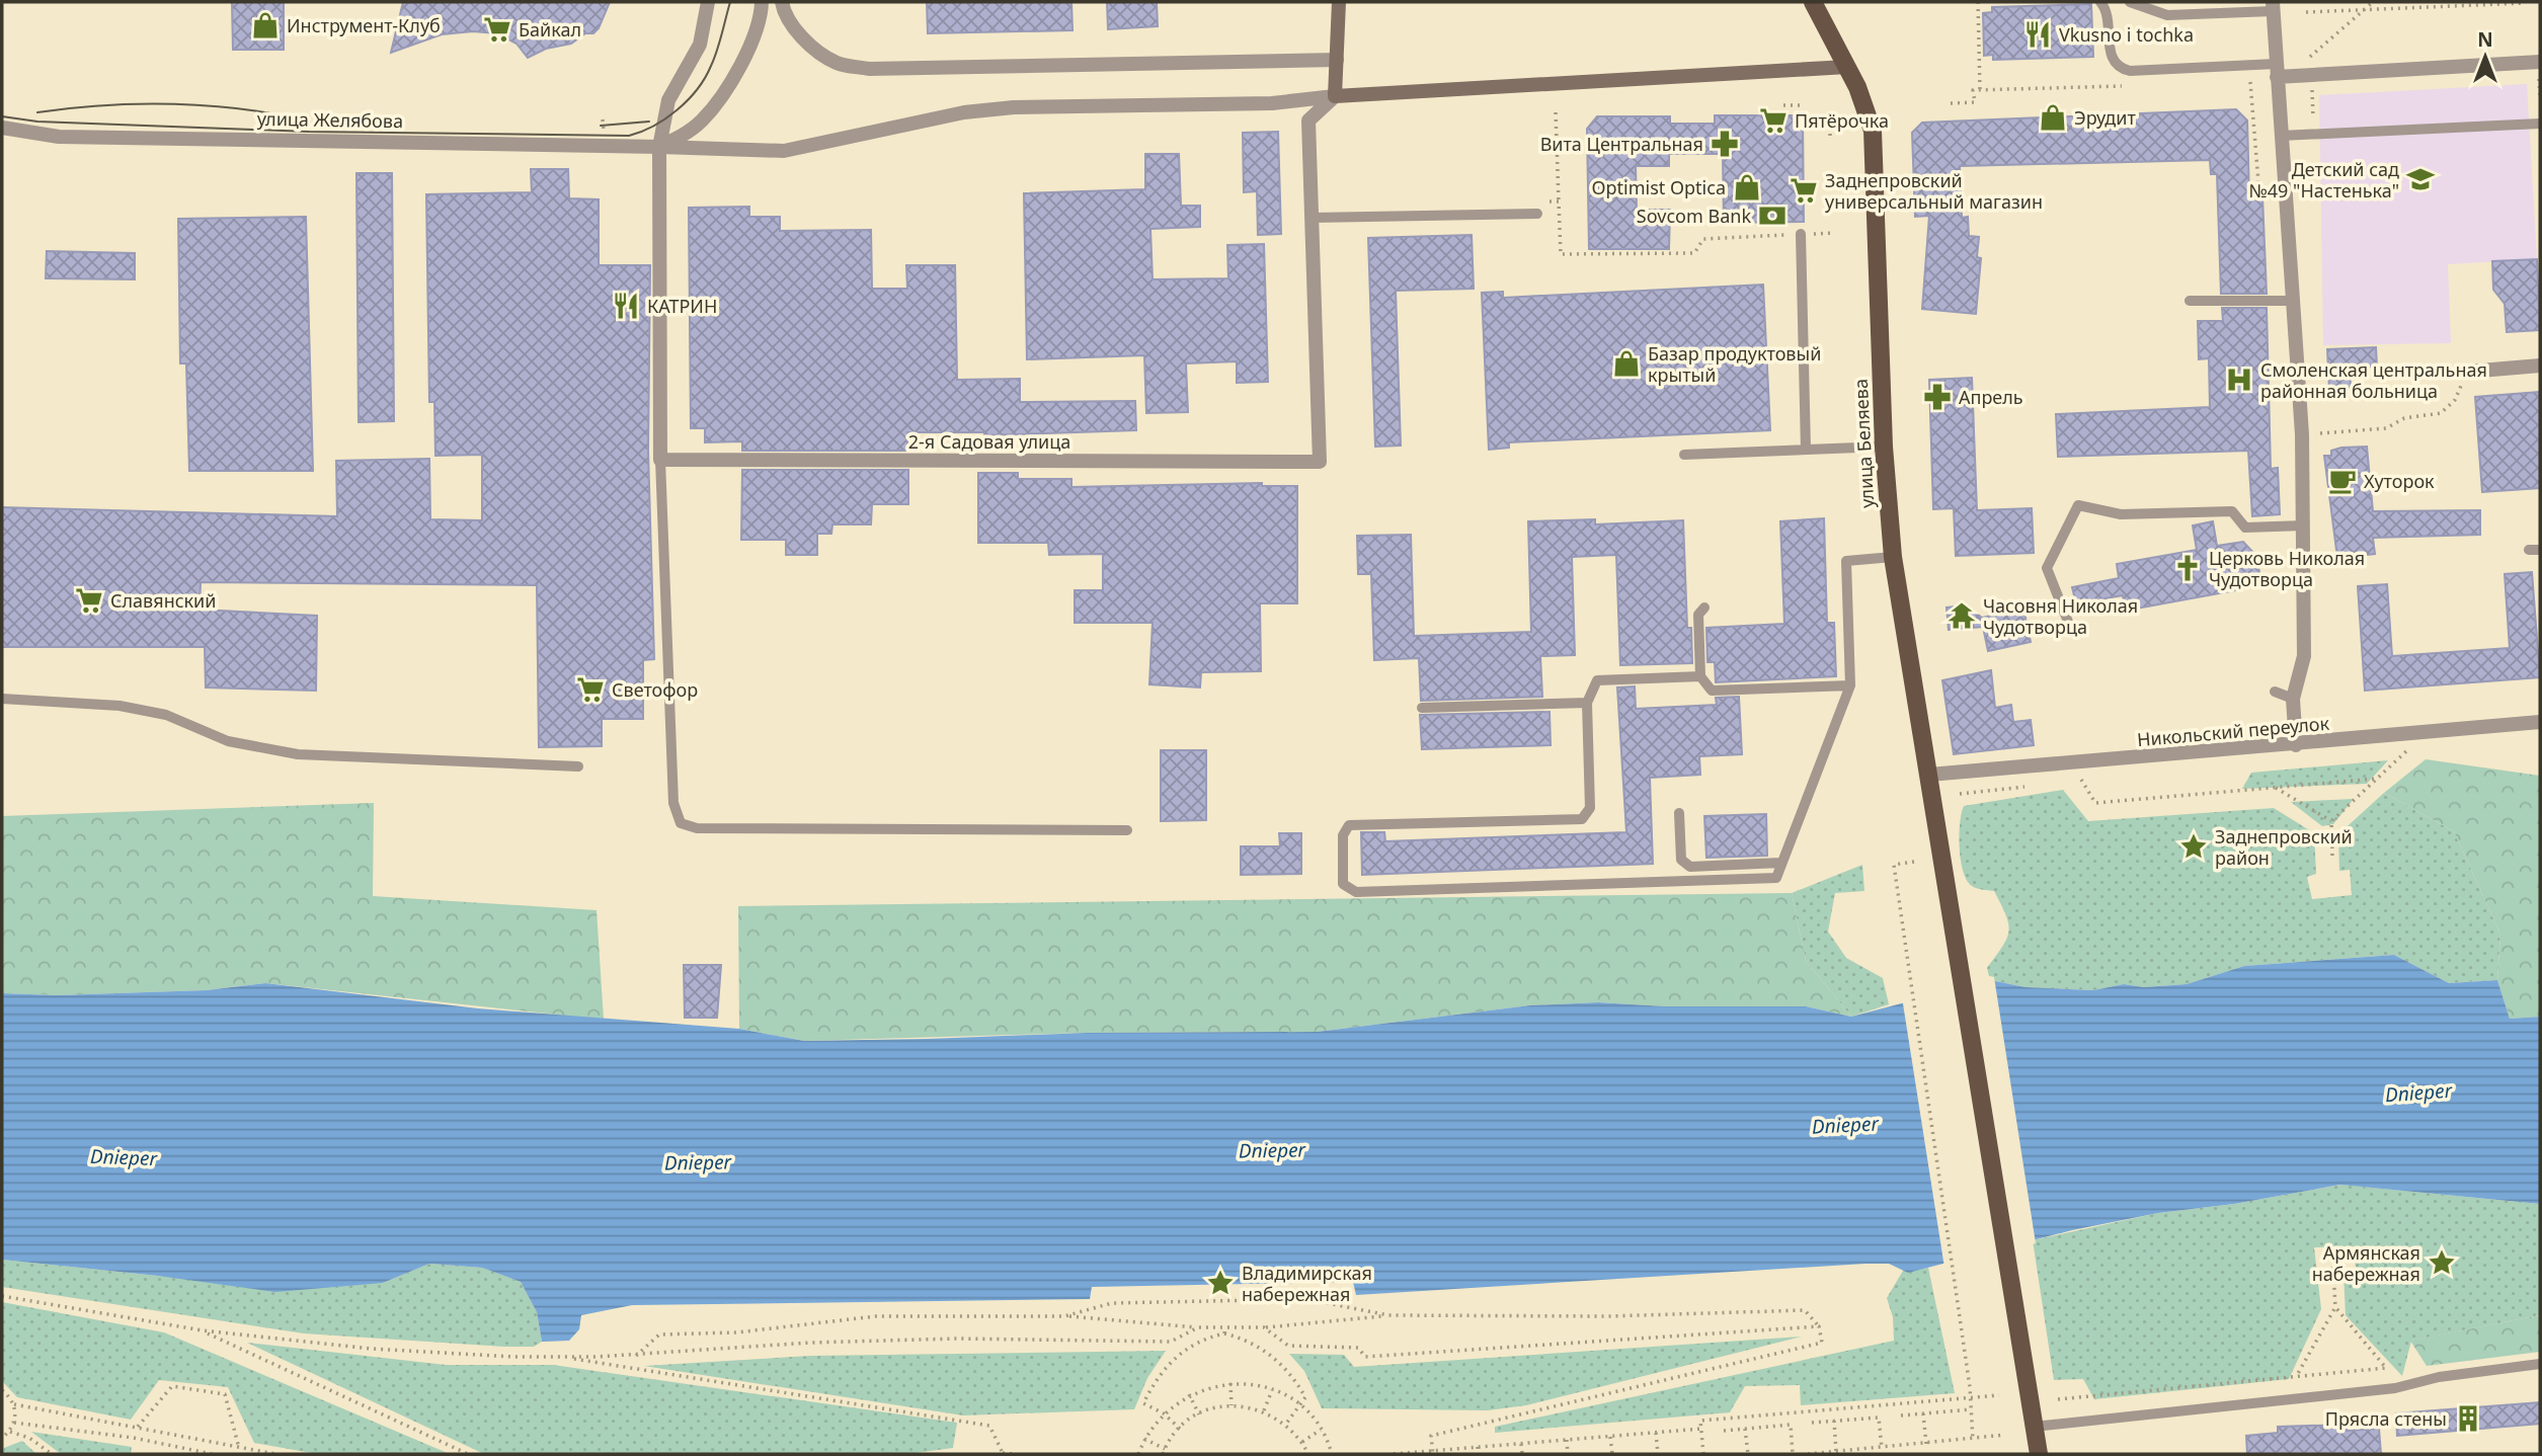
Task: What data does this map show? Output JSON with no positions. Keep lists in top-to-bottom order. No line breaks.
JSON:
{"streets":{"main road":["улица Беляева"],"street":["улица Желябова","2-я Садовая улица","Никольский переулок"]},"crossings":[["улица Беляева","Никольский переулок"]],"water":["Dnieper"],"places":{"shop":["Инструмент-Клуб","Эрудит","Optimist Optica","Базар продуктовый крытый"],"supermarket":["Байкал","Пятёрочка","Заднепровский универсальный магазин","Славянский","Светофор"],"restaurant":["Vkusno i tochka","КАТРИН"],"pharmacy":["Вита Центральная","Апрель"],"school or university":["Детский сад №49 \"Настенька\""],"bank":["Sovcom Bank"],"hospital":["Смоленская центральная районная больница"],"cafe":["Хуторок"],"church":["Церковь Николая Чудотворца"],"temple":["Часовня Николая Чудотворца"],"place":["Заднепровский район","Армянская набережная","Владимирская набережная"],"building":["Прясла стены"]},"north":"top"}
